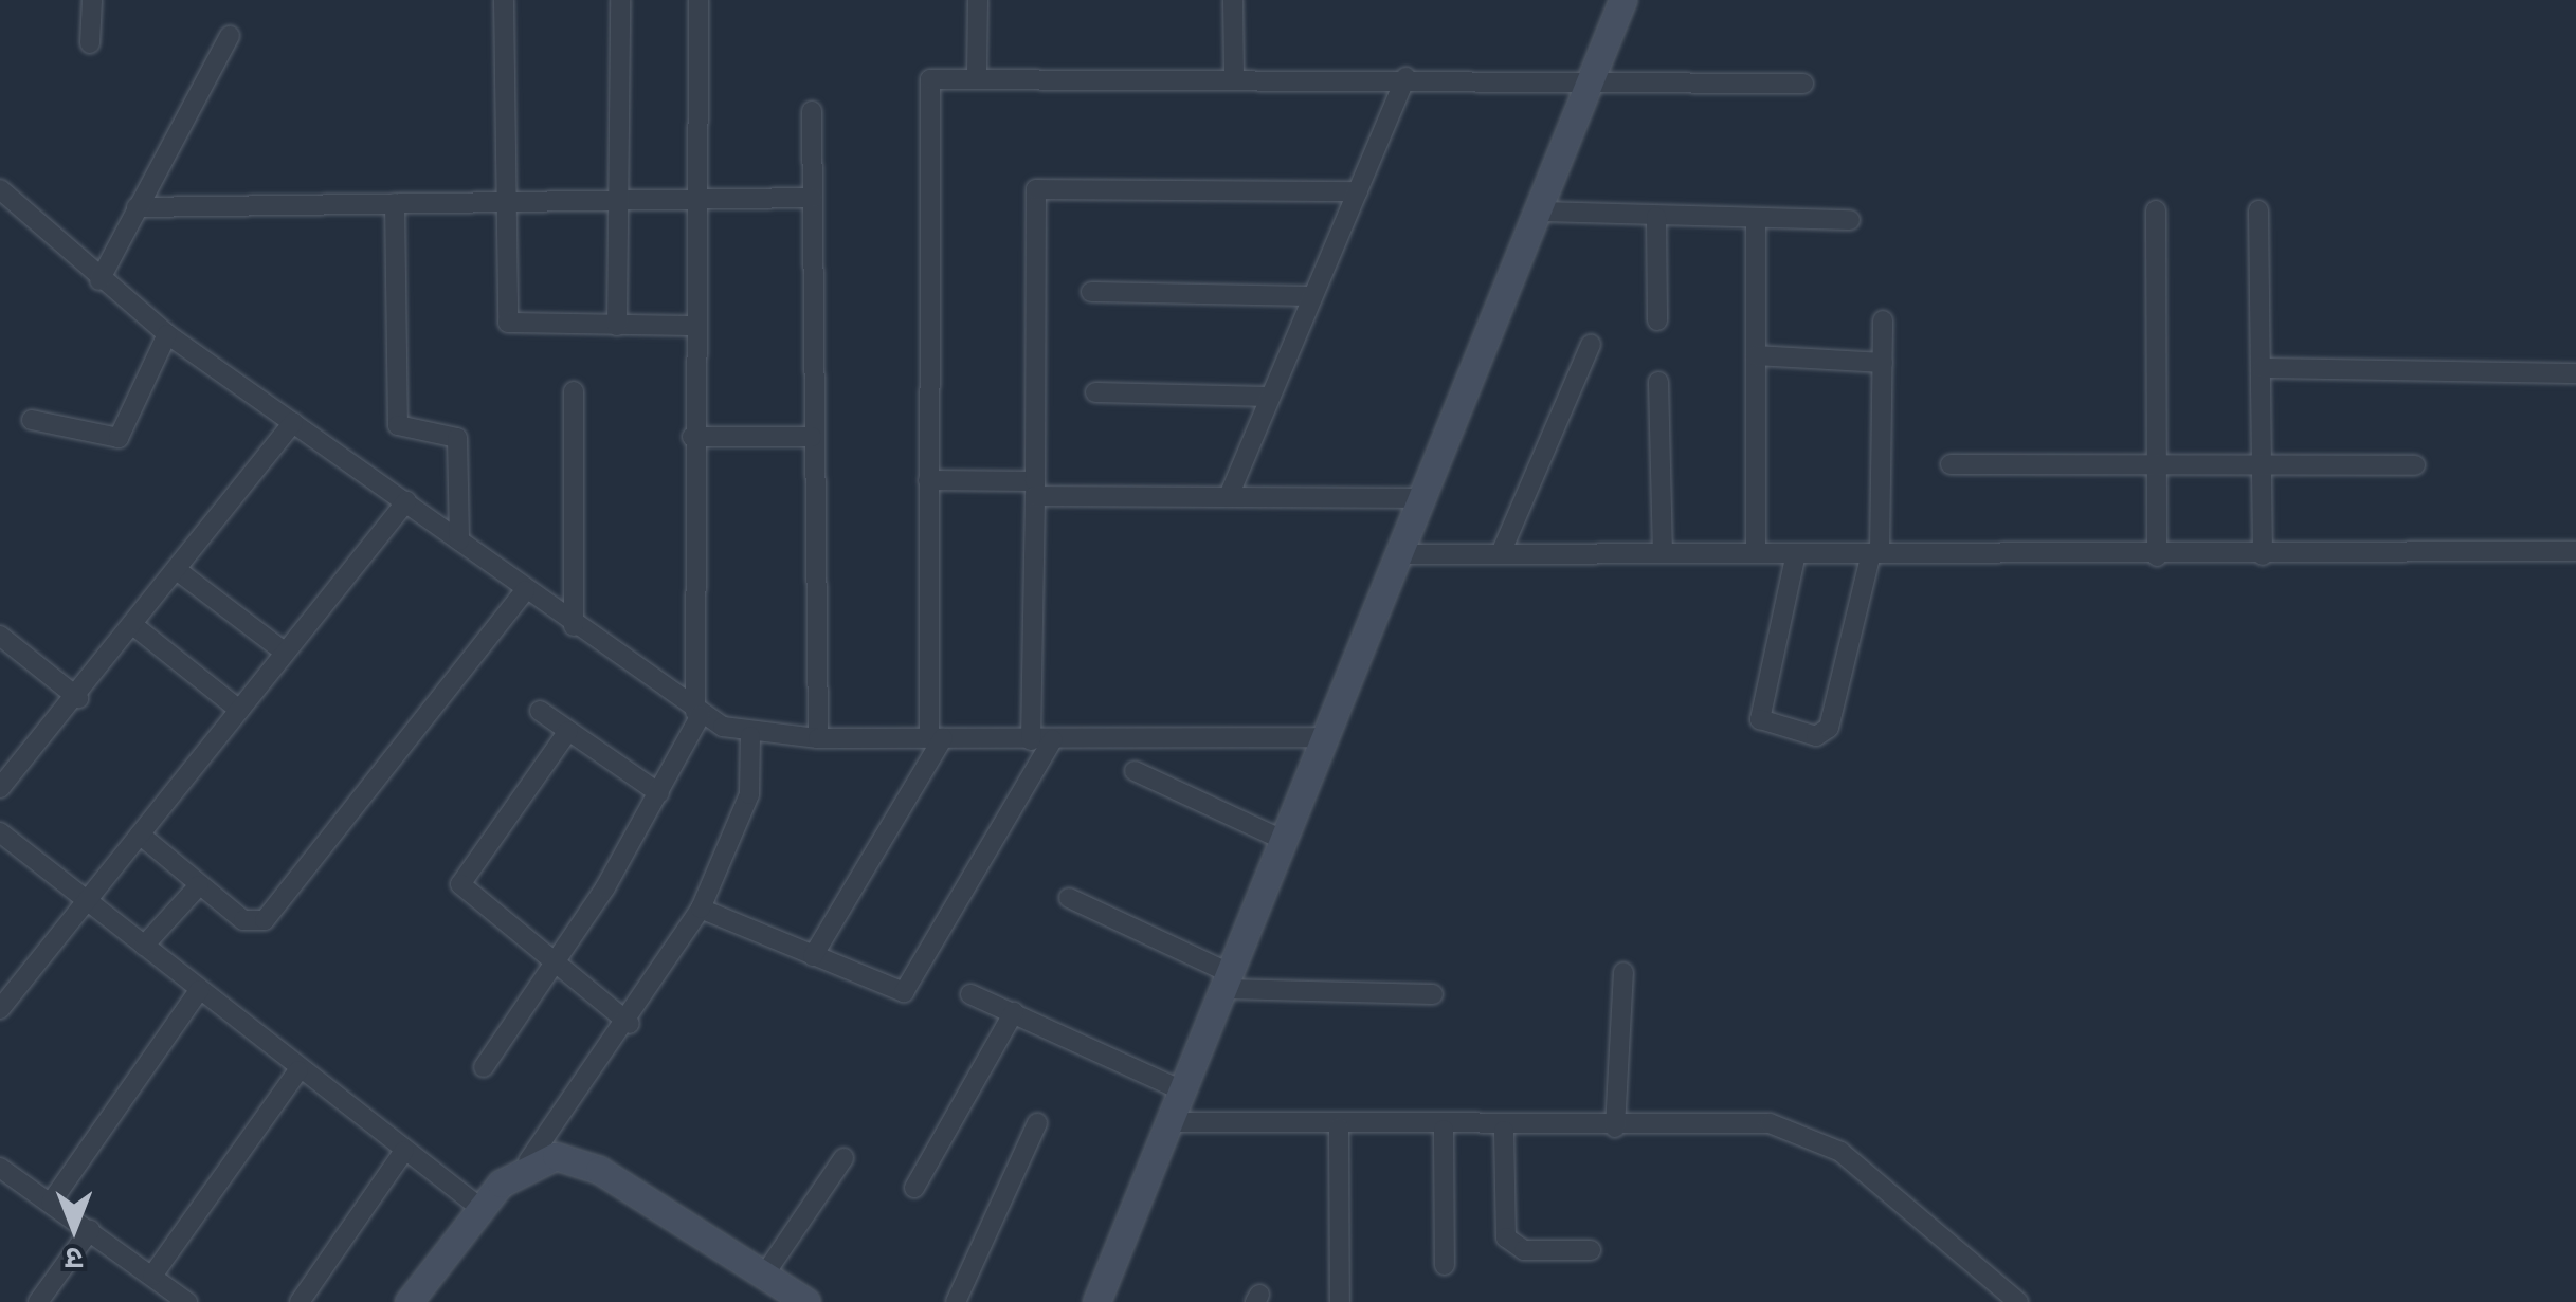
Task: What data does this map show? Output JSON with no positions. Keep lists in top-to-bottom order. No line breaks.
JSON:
{"north":"bottom"}
